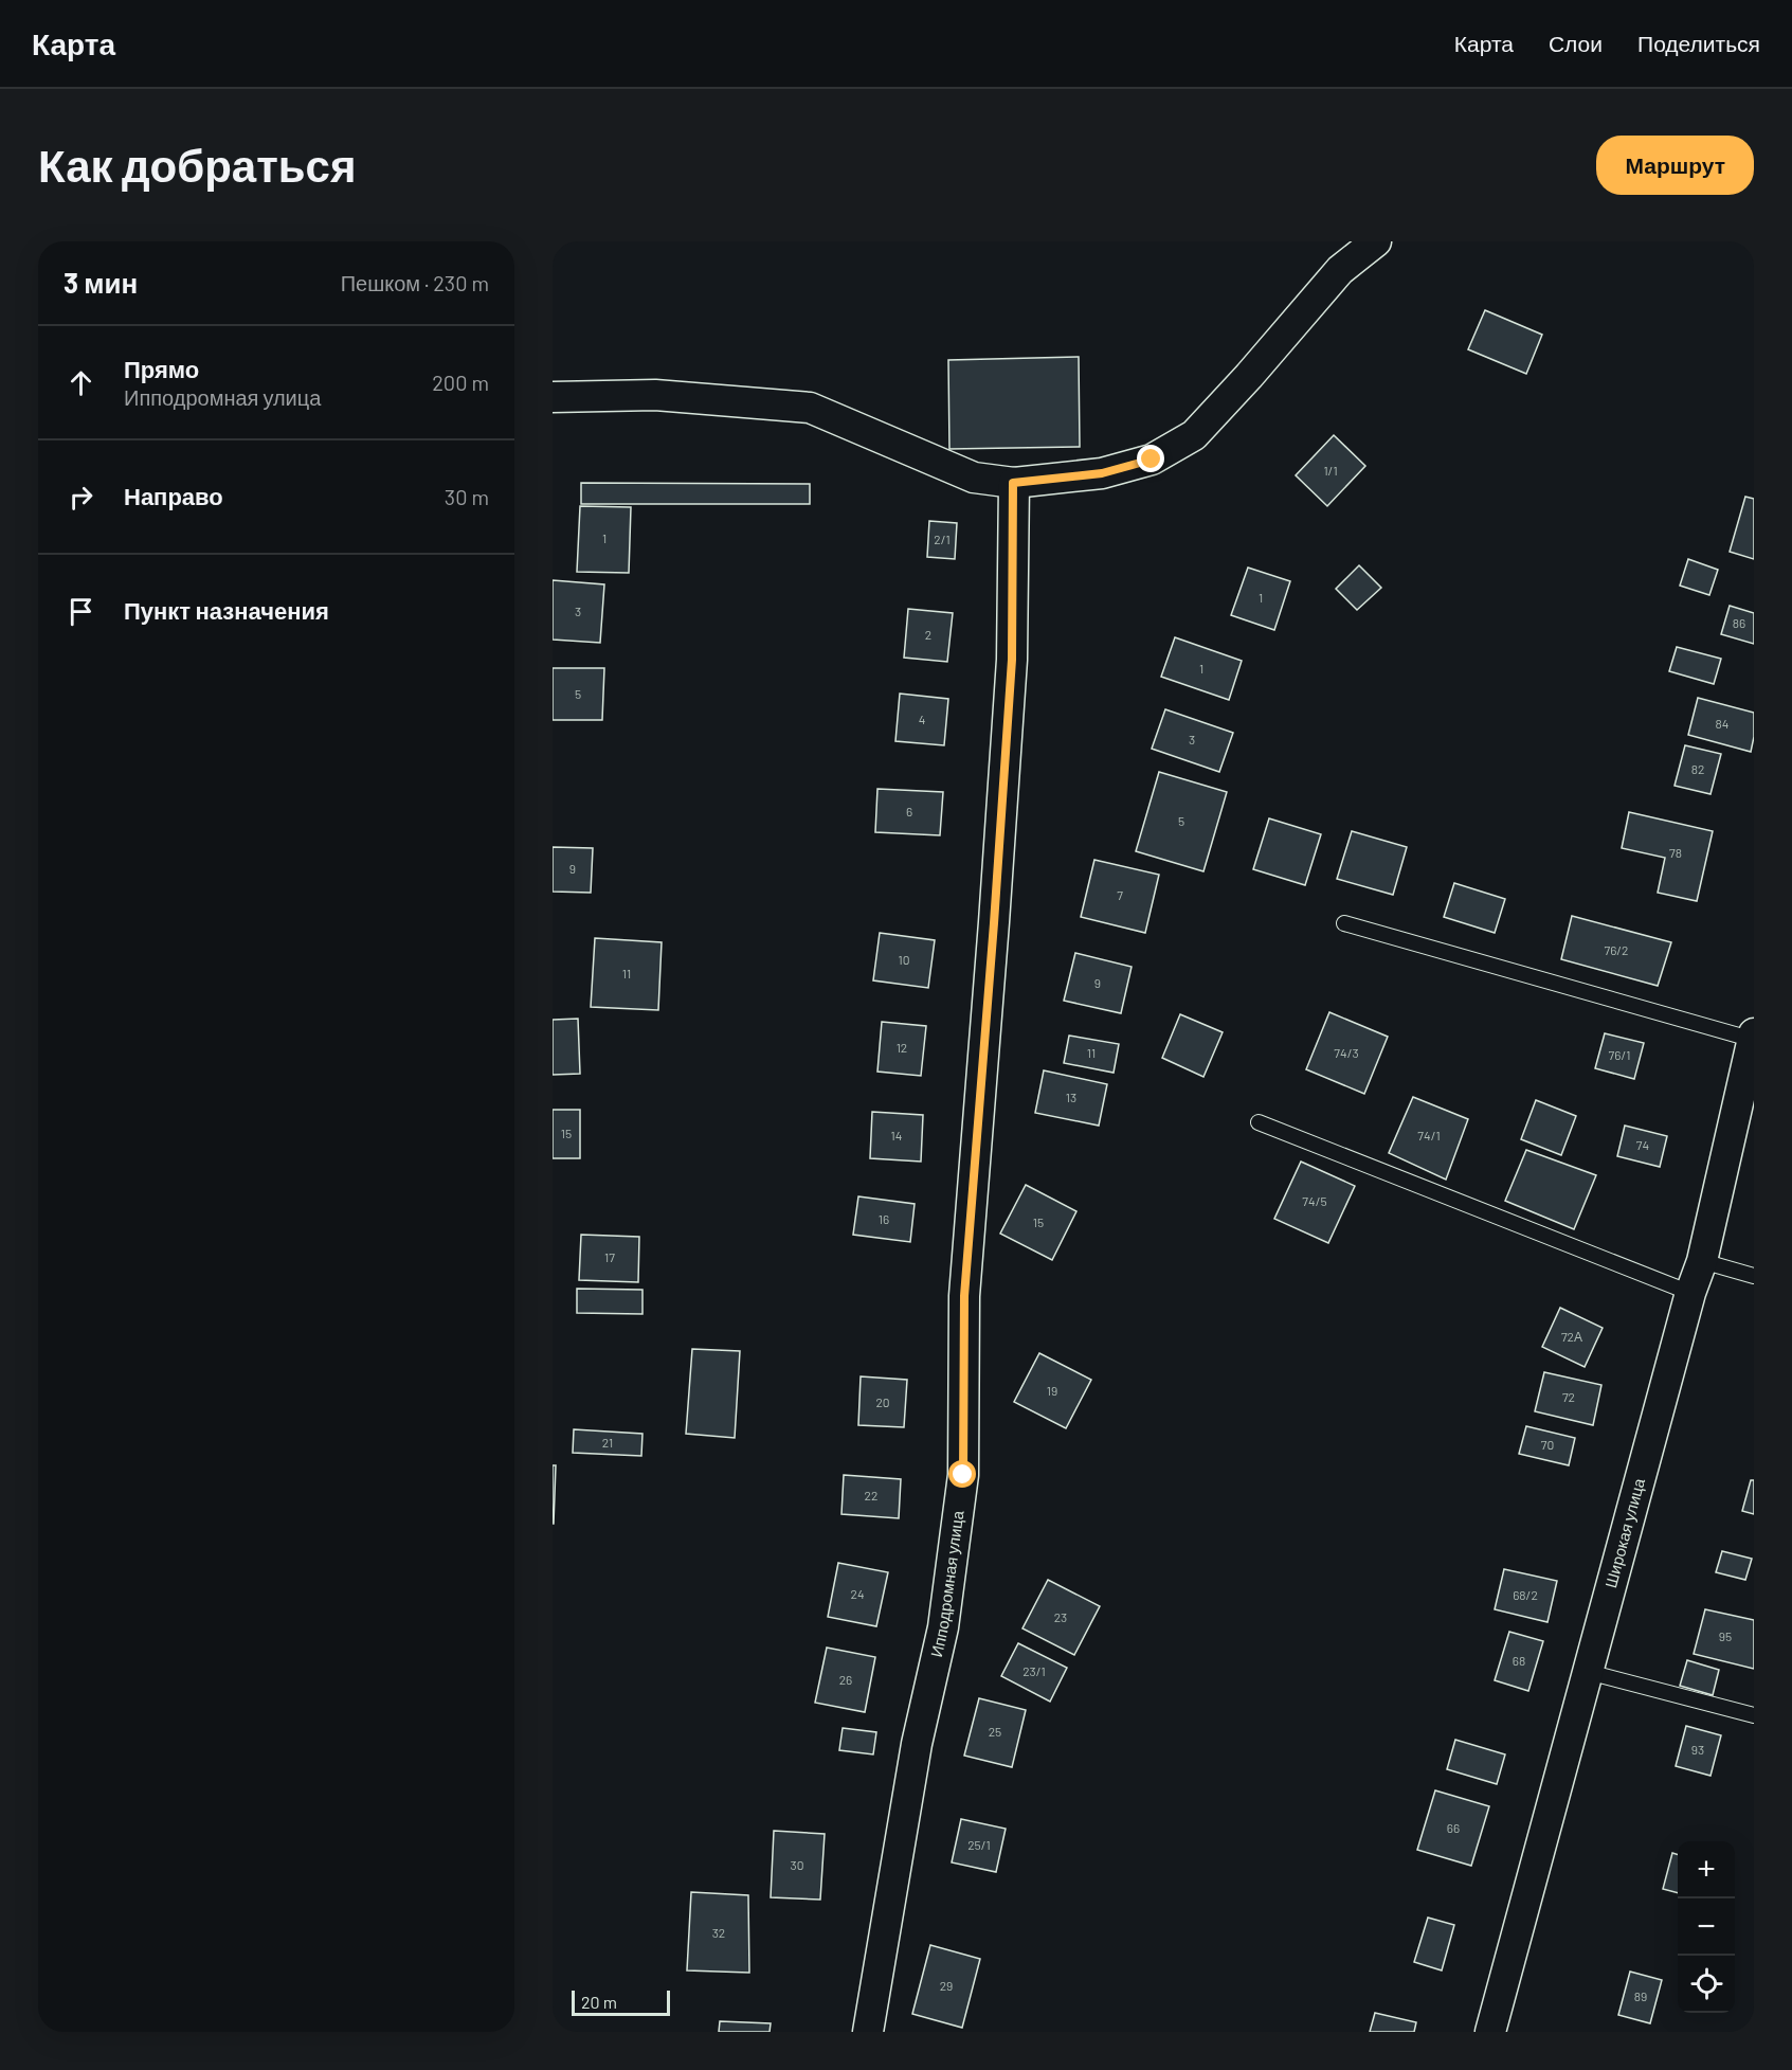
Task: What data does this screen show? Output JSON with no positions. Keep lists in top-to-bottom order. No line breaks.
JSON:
{"streets":{"street":["Широкая улица","Ипподромная улица"]},"house_numbers":["1/1","1","2/1","1","3","86","2","1","5","4","84","3","82","6","5","78","9","7","76/2","10","11","9","12","11","74/3","76/1","13","15","14","74/1","74","74/5","16","15","17","72А","19","72","20","21","70","22","24","68/2","23","95","68","23/1","26","25","93","66","25/1","30","32","29","89"],"scale_bar":"20 m","page":{"header":"Карта","nav":["Карта","Слои","Поделиться"],"buttons":"Маршрут","title":"Как добраться","heading":["3 мин","Пешком · 230 m"],"list":[["Прямо","Ипподромная улица","200 m"],["Направо","30 m"],"Пункт назначения"],"map_buttons":["+","−"],"scale":"20 m"}}
